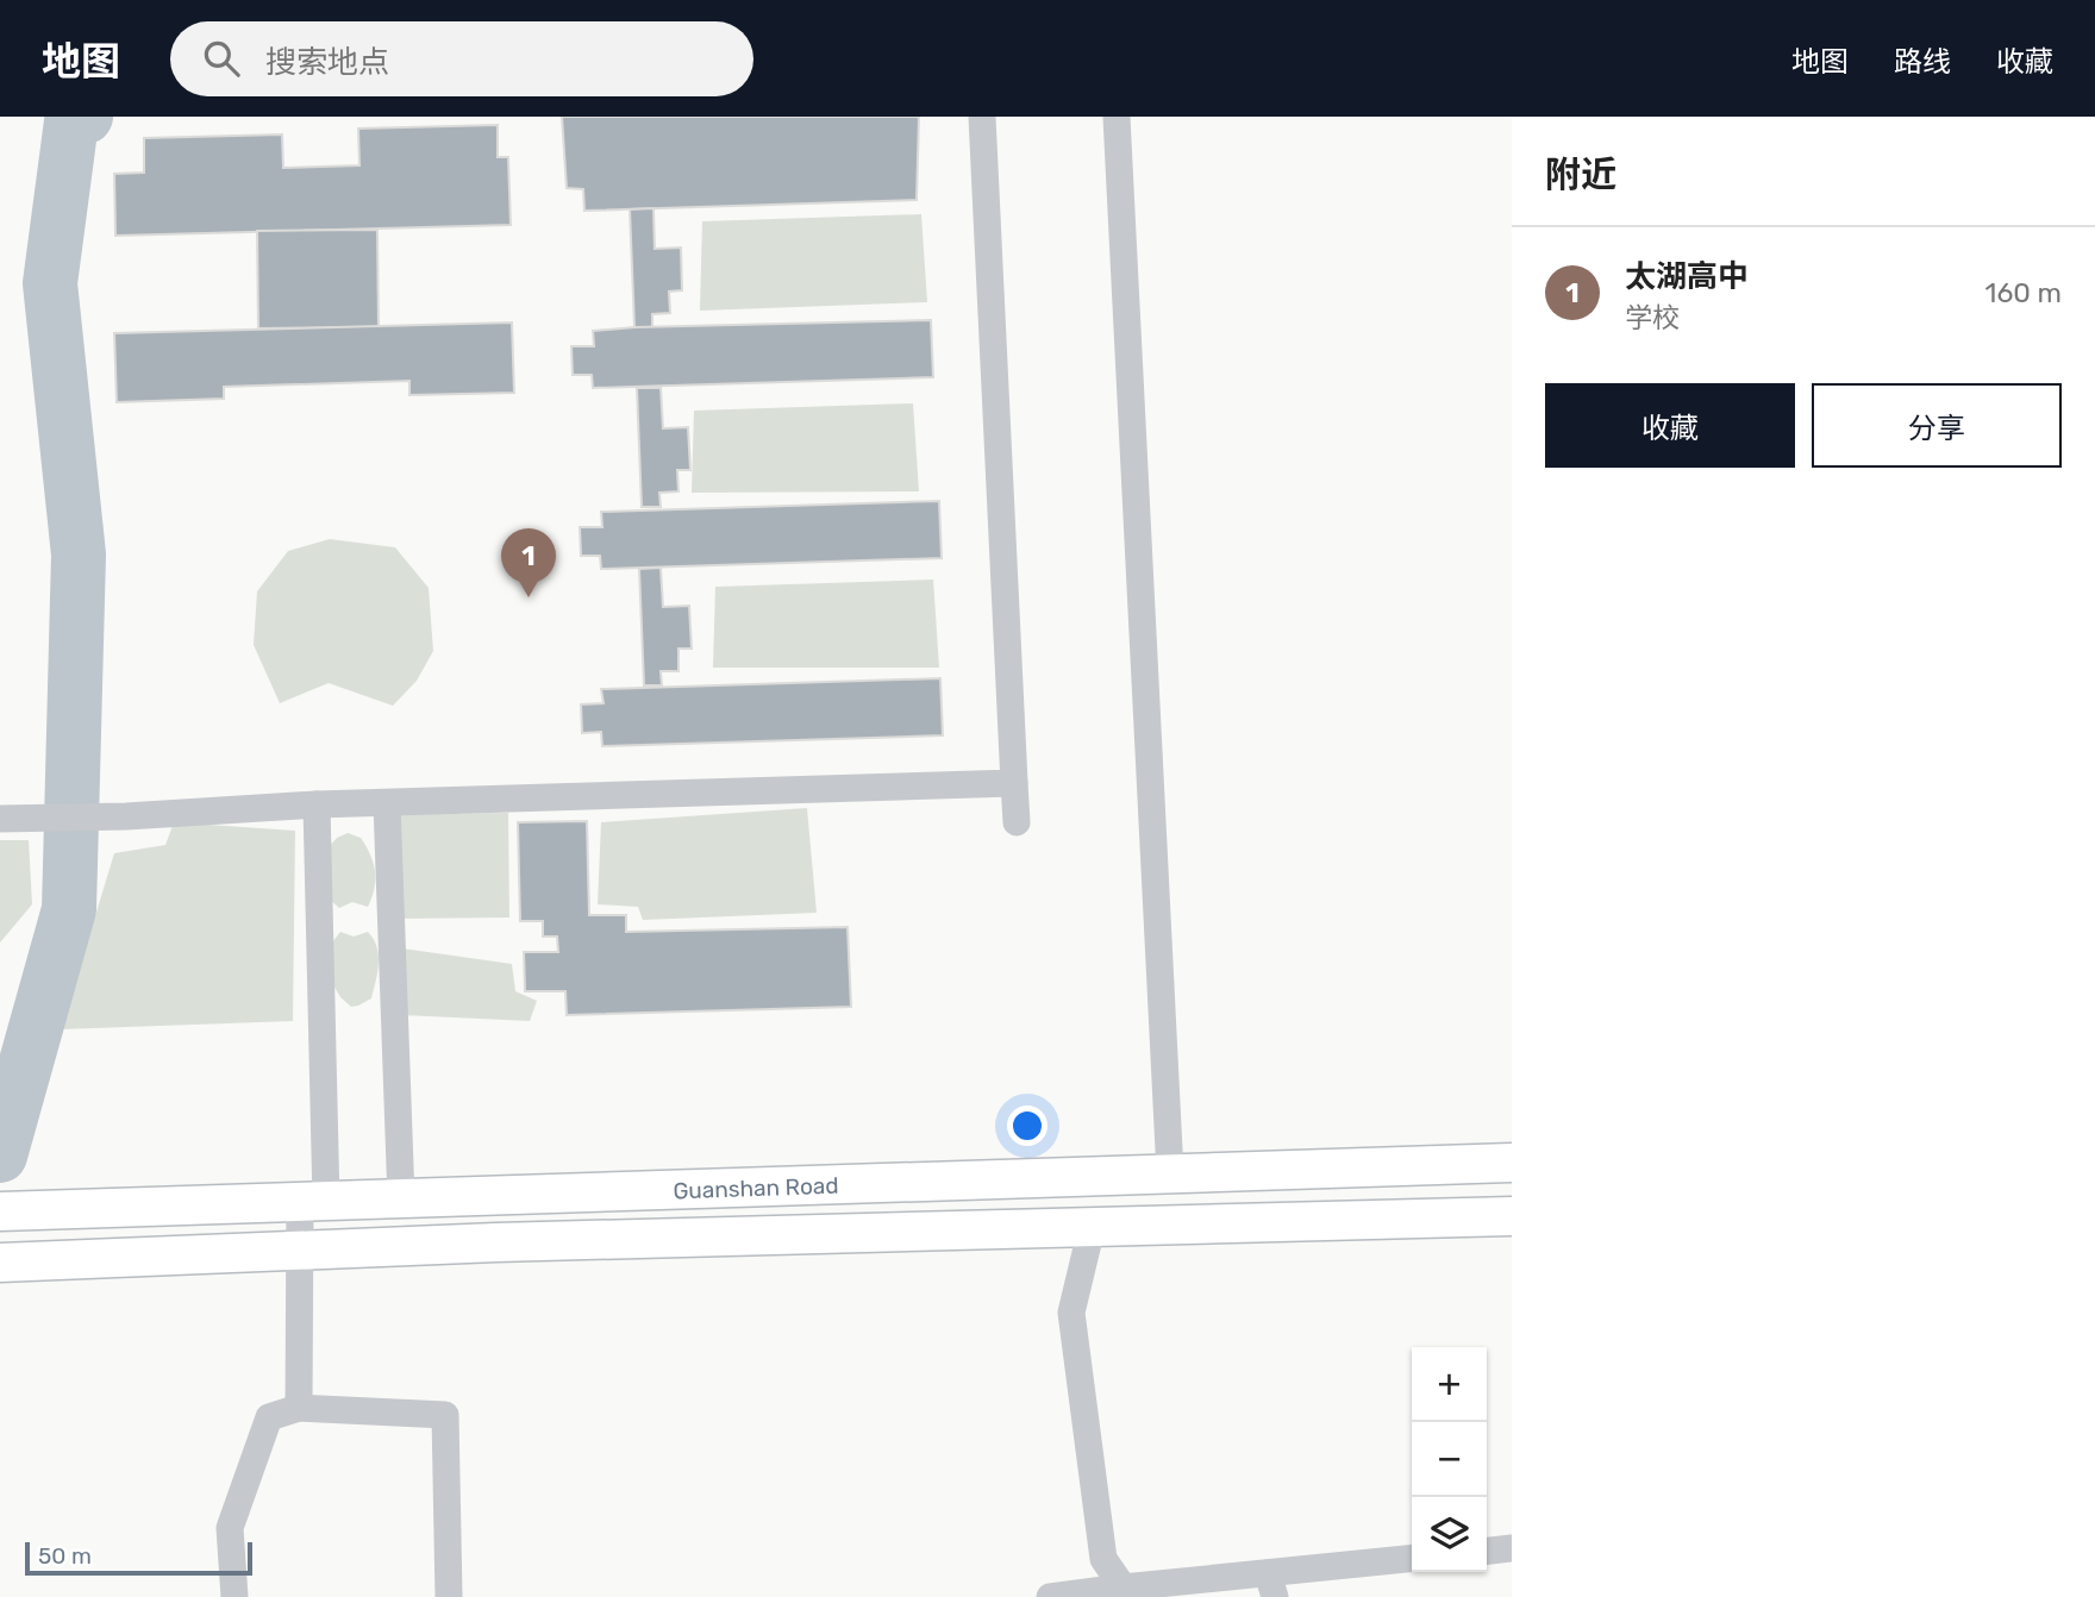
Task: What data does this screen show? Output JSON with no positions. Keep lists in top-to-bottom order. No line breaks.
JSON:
{"streets":{"main road":["Guanshan Road"]},"scale_bar":"50 m","page":{"header":"地图","search":"搜索地点","nav":["地图","路线","收藏"],"heading":"附近","list":[{"mark":"1","name":"太湖高中","note":"学校","value":"160 m"}],"buttons":["收藏","分享"],"pins":"1","map_buttons":["+","−"],"scale":"50 m"}}
